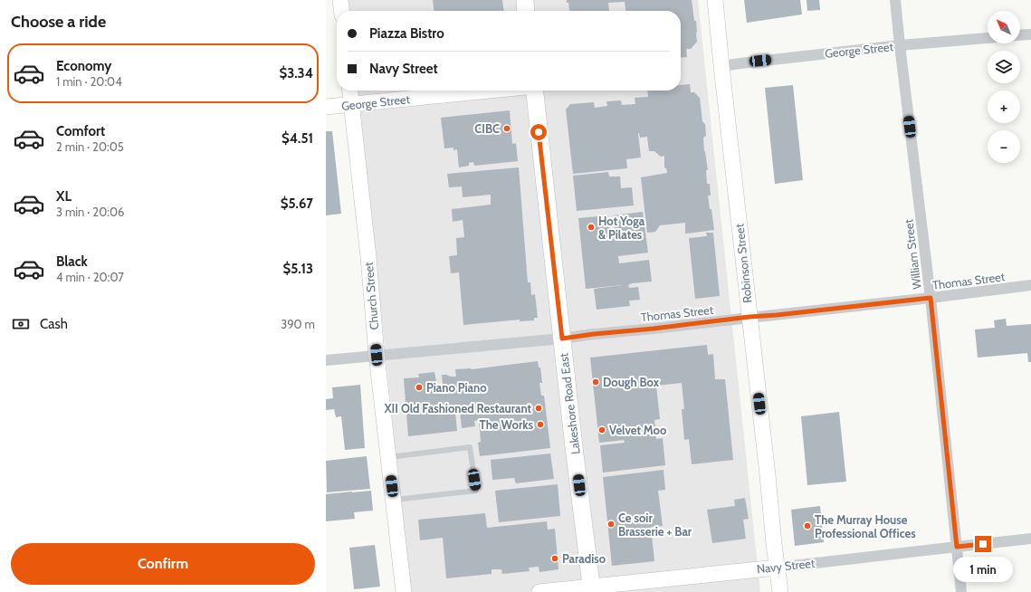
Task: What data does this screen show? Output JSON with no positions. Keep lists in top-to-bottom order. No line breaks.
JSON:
{"streets":{"main road":["Lakeshore Road East"],"street":["George Street","William Street","Robinson Street","Thomas Street","Church Street","Navy Street"]},"crossings":[["George Street","William Street"],["George Street","Robinson Street"],["George Street","Church Street"],["William Street","Thomas Street"],["William Street","Navy Street"],["Robinson Street","Thomas Street"],["Robinson Street","Navy Street"],["Thomas Street","Church Street"],["Thomas Street","Lakeshore Road East"],["Lakeshore Road East","Navy Street"]],"places":["CIBC","Hot Yoga & Pilates","Dough Box","Piano Piano","XII Old Fashioned Restaurant","The Works","Velvet Moo","Ce soir Brasserie + Bar","The Murray House Professional Offices","Paradiso"],"north":"top left","page":{"heading":"Choose a ride","map_buttons":["+","−"],"banner":["Piazza Bistro","Navy Street"],"list":[{"name":"Economy","note":"1 min · 20:04","value":"$3.34"},{"name":"Comfort","note":"2 min · 20:05","value":"$4.51"},{"name":"XL","note":"3 min · 20:06","value":"$5.67"},{"name":"Black","note":"4 min · 20:07","value":"$5.13"}],"pay":["Cash","390 m"],"buttons":"Confirm","bubble":"1 min"}}
